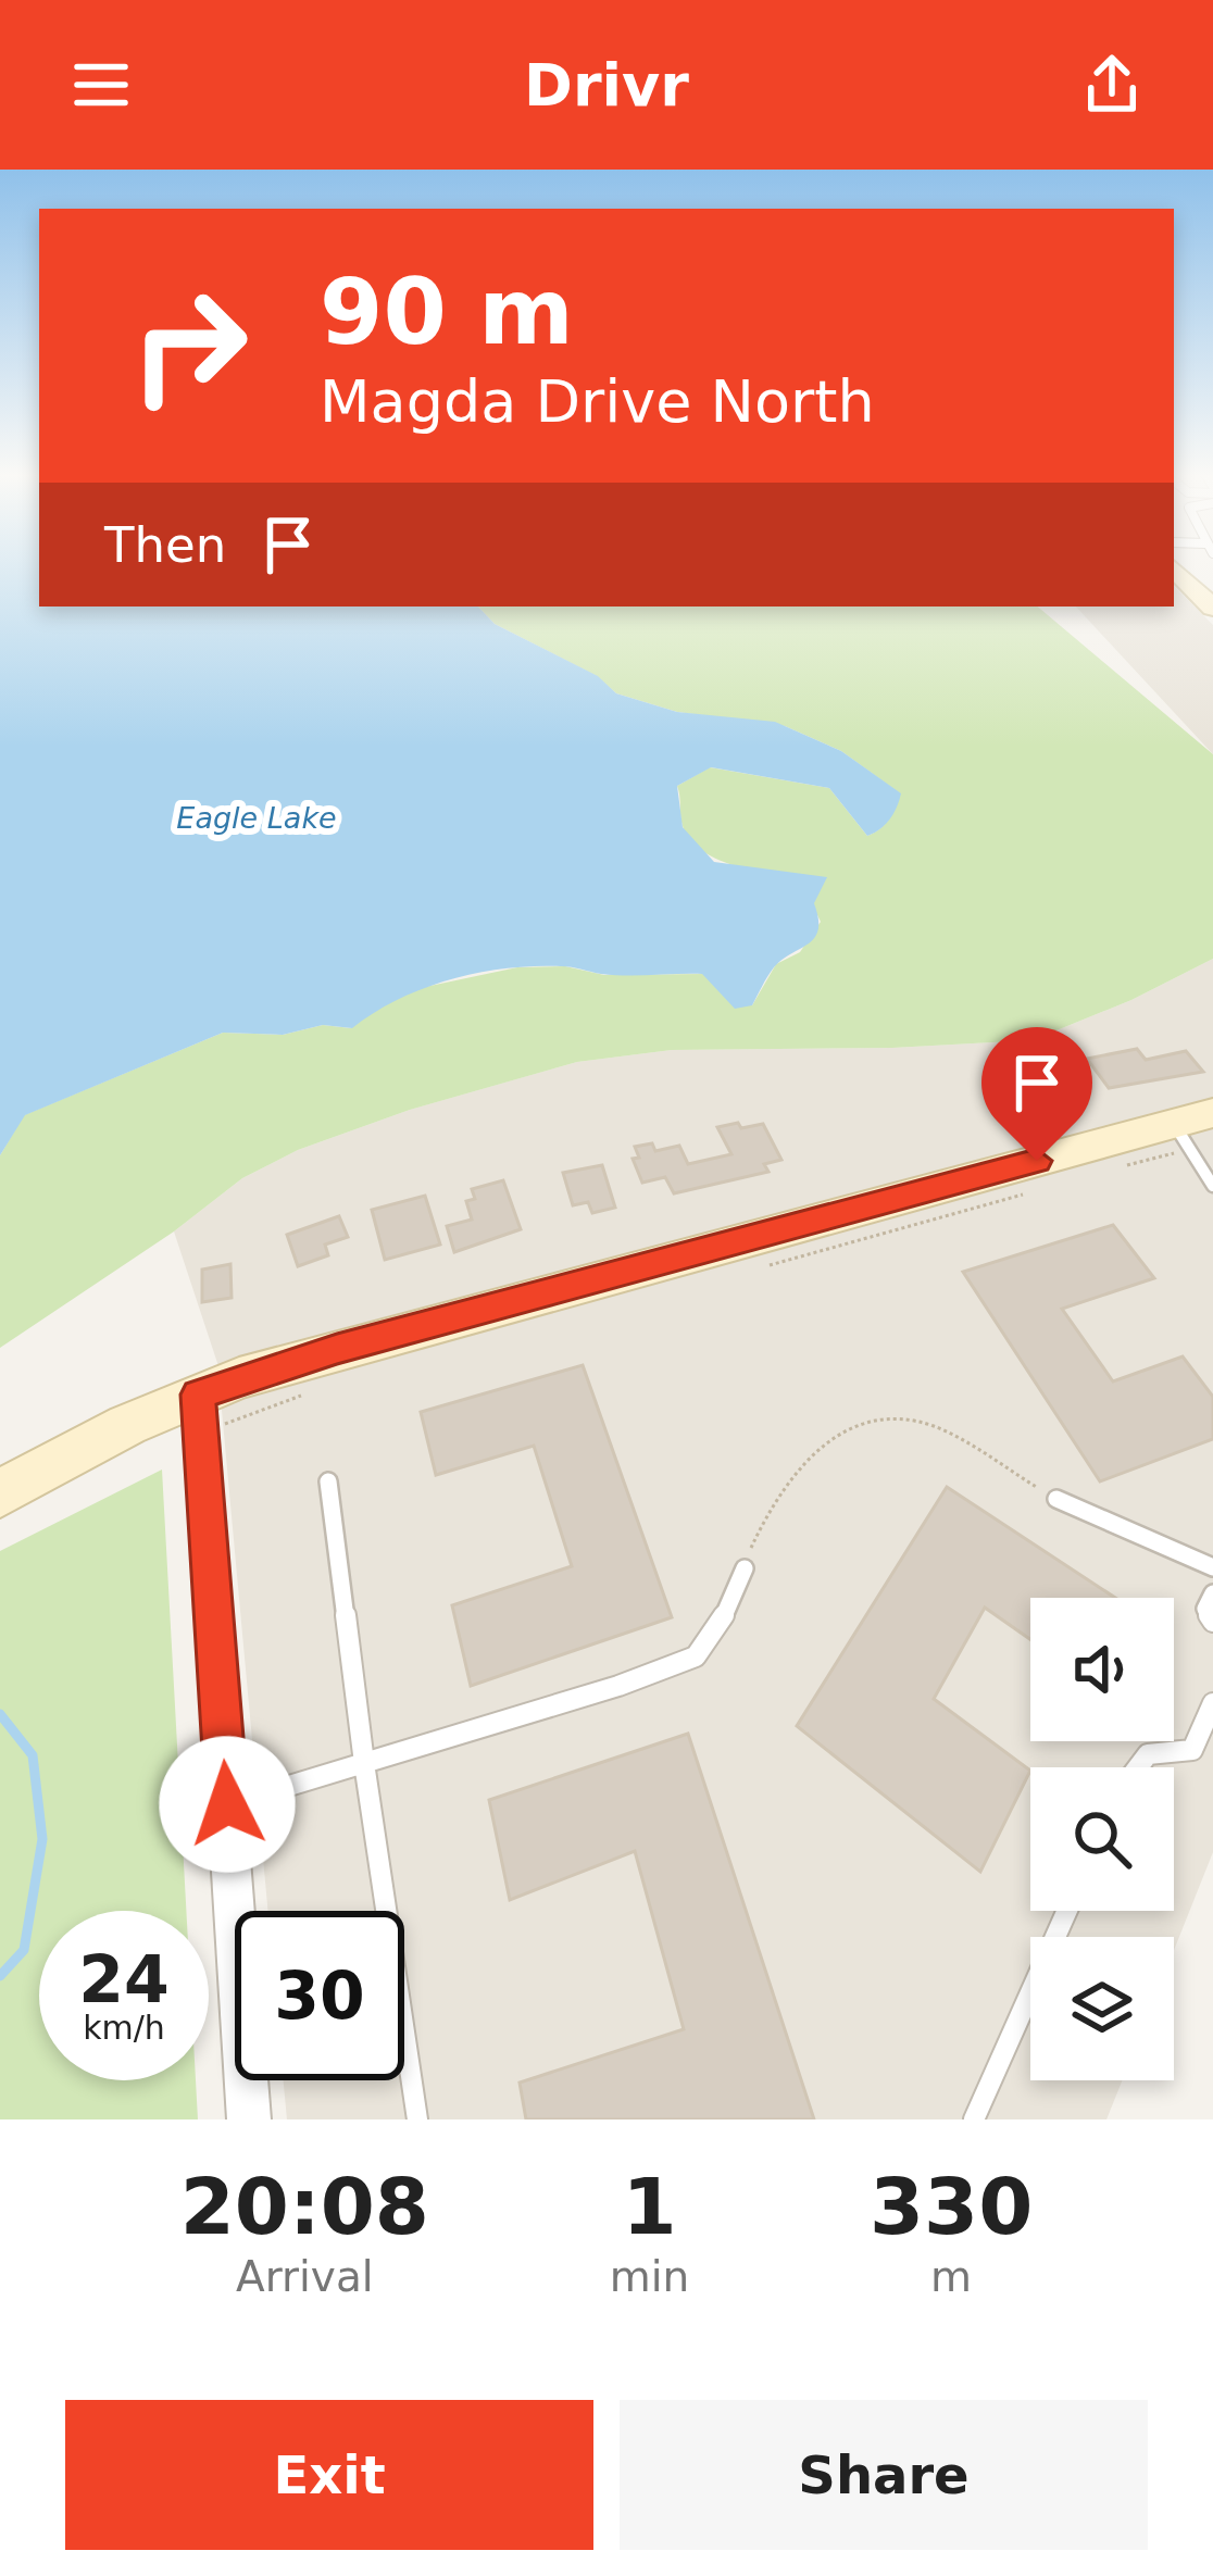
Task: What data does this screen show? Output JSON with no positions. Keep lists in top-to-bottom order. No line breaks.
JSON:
{"water":["Eagle Lake"],"page":{"header":"Drivr","turn":["90 m","Magda Drive North"],"then":"Then","speed":"24 km/h","limit":"30","eta":["20:08","Arrival","1","min","330","m"],"buttons":["Exit","Share"]}}
